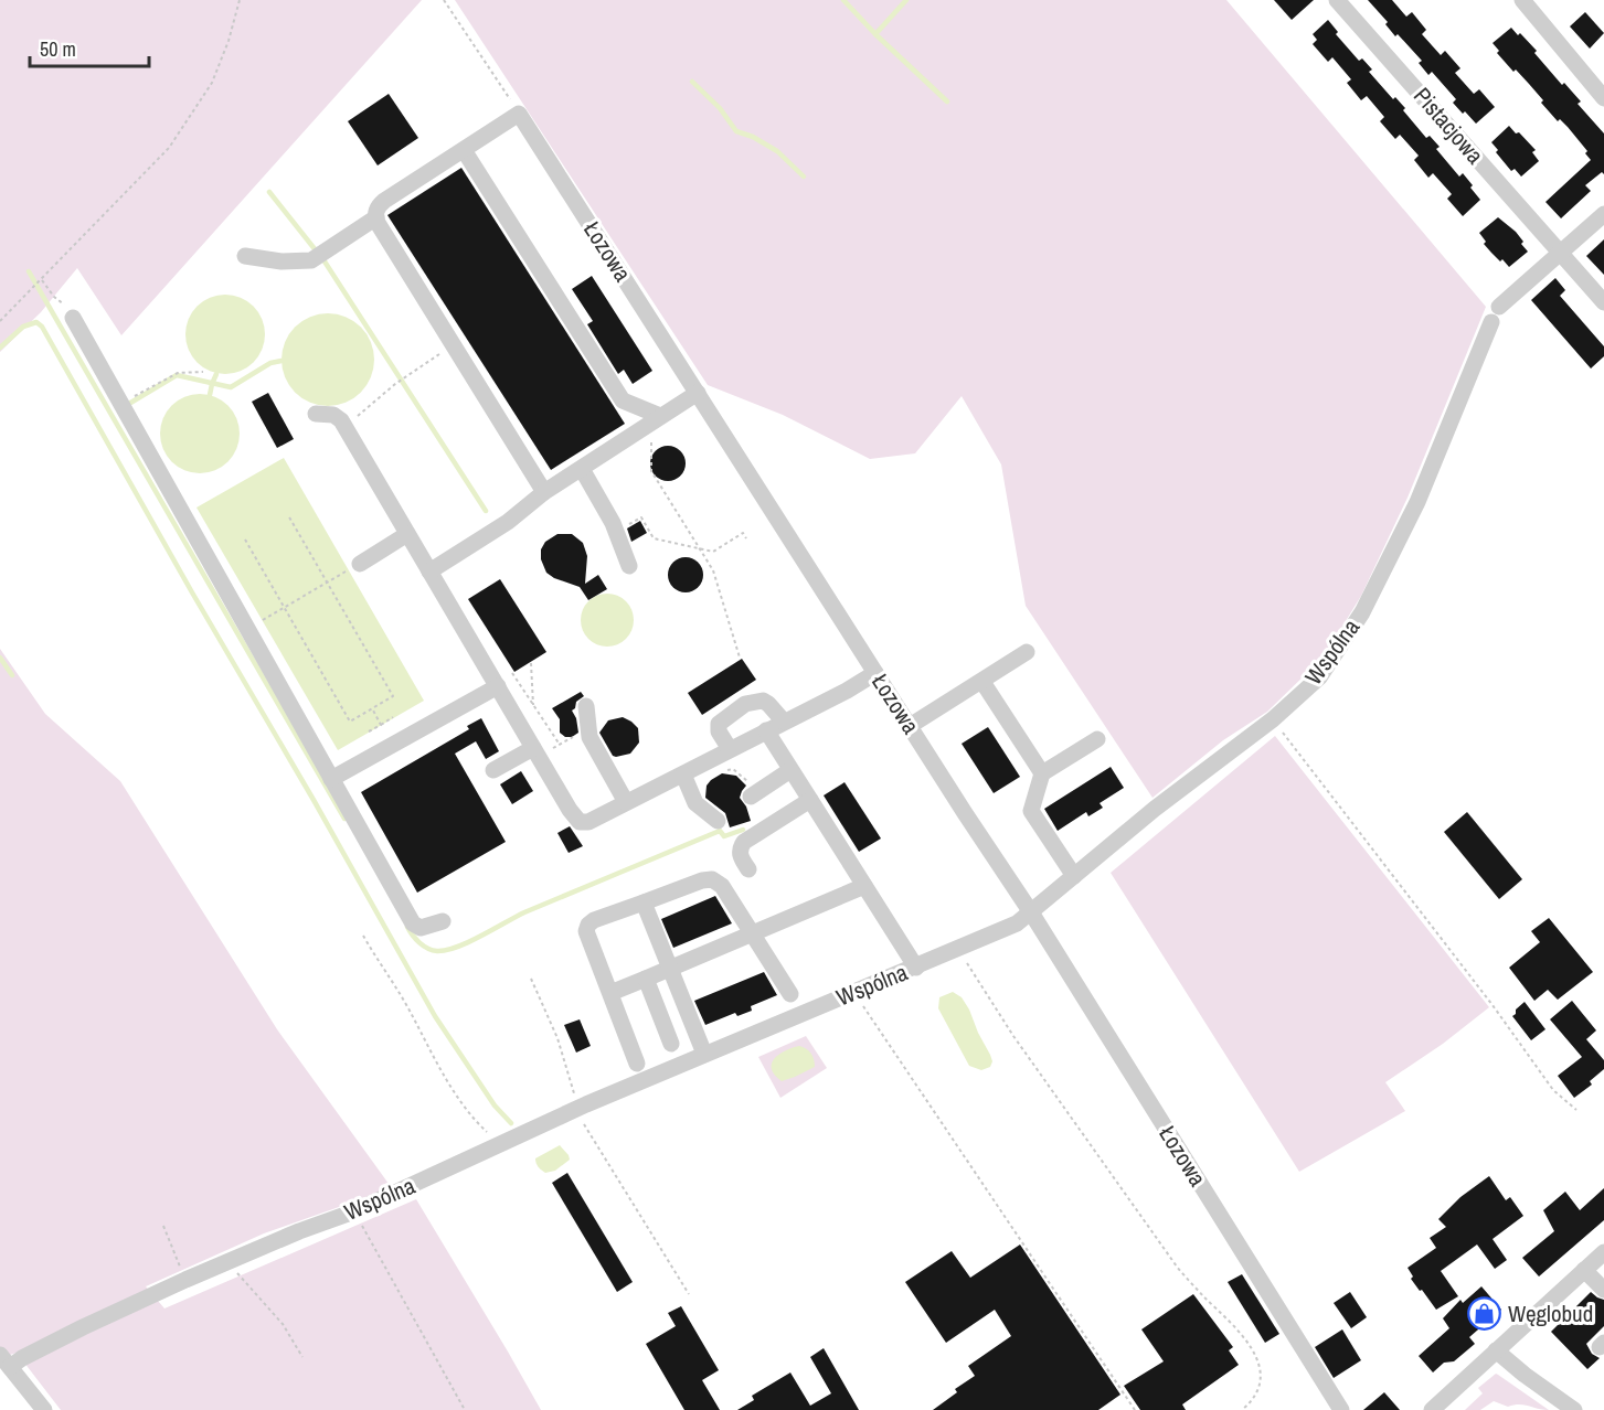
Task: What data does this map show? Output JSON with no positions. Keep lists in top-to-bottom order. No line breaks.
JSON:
{"streets":{"street":["Pistacjowa","Łozowa","Wspólna"]},"crossings":[["Łozowa","Wspólna"]],"places":{"shop":["Węglobud"]},"scale_bar":"50 m"}
